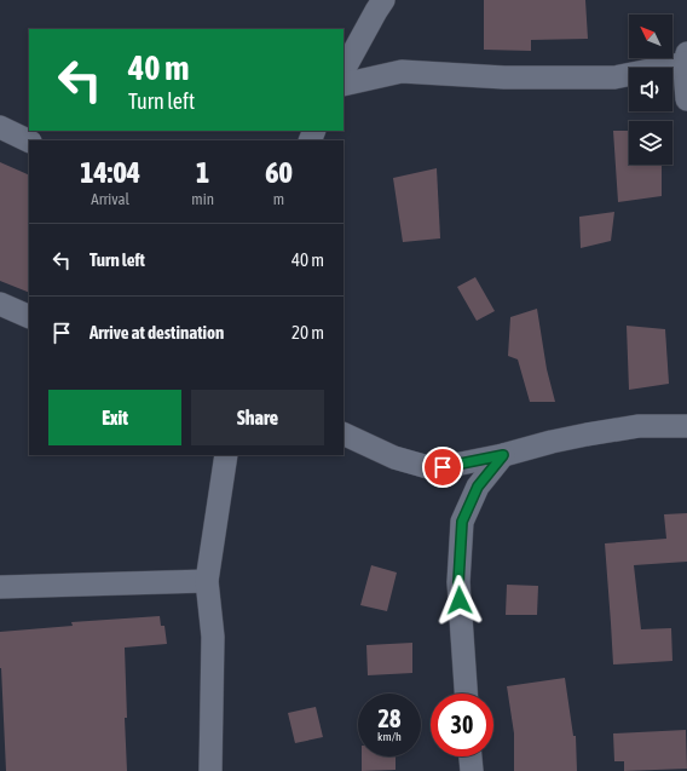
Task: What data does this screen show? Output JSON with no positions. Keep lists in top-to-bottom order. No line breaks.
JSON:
{"north":"top left","page":{"turn":["40 m","Turn left"],"eta":["14:04","Arrival","1","min","60","m"],"list":[{"name":"Turn left","value":"40 m"},{"name":"Arrive at destination","value":"20 m"}],"buttons":["Exit","Share"],"speed":"28 km/h","limit":"30"}}
